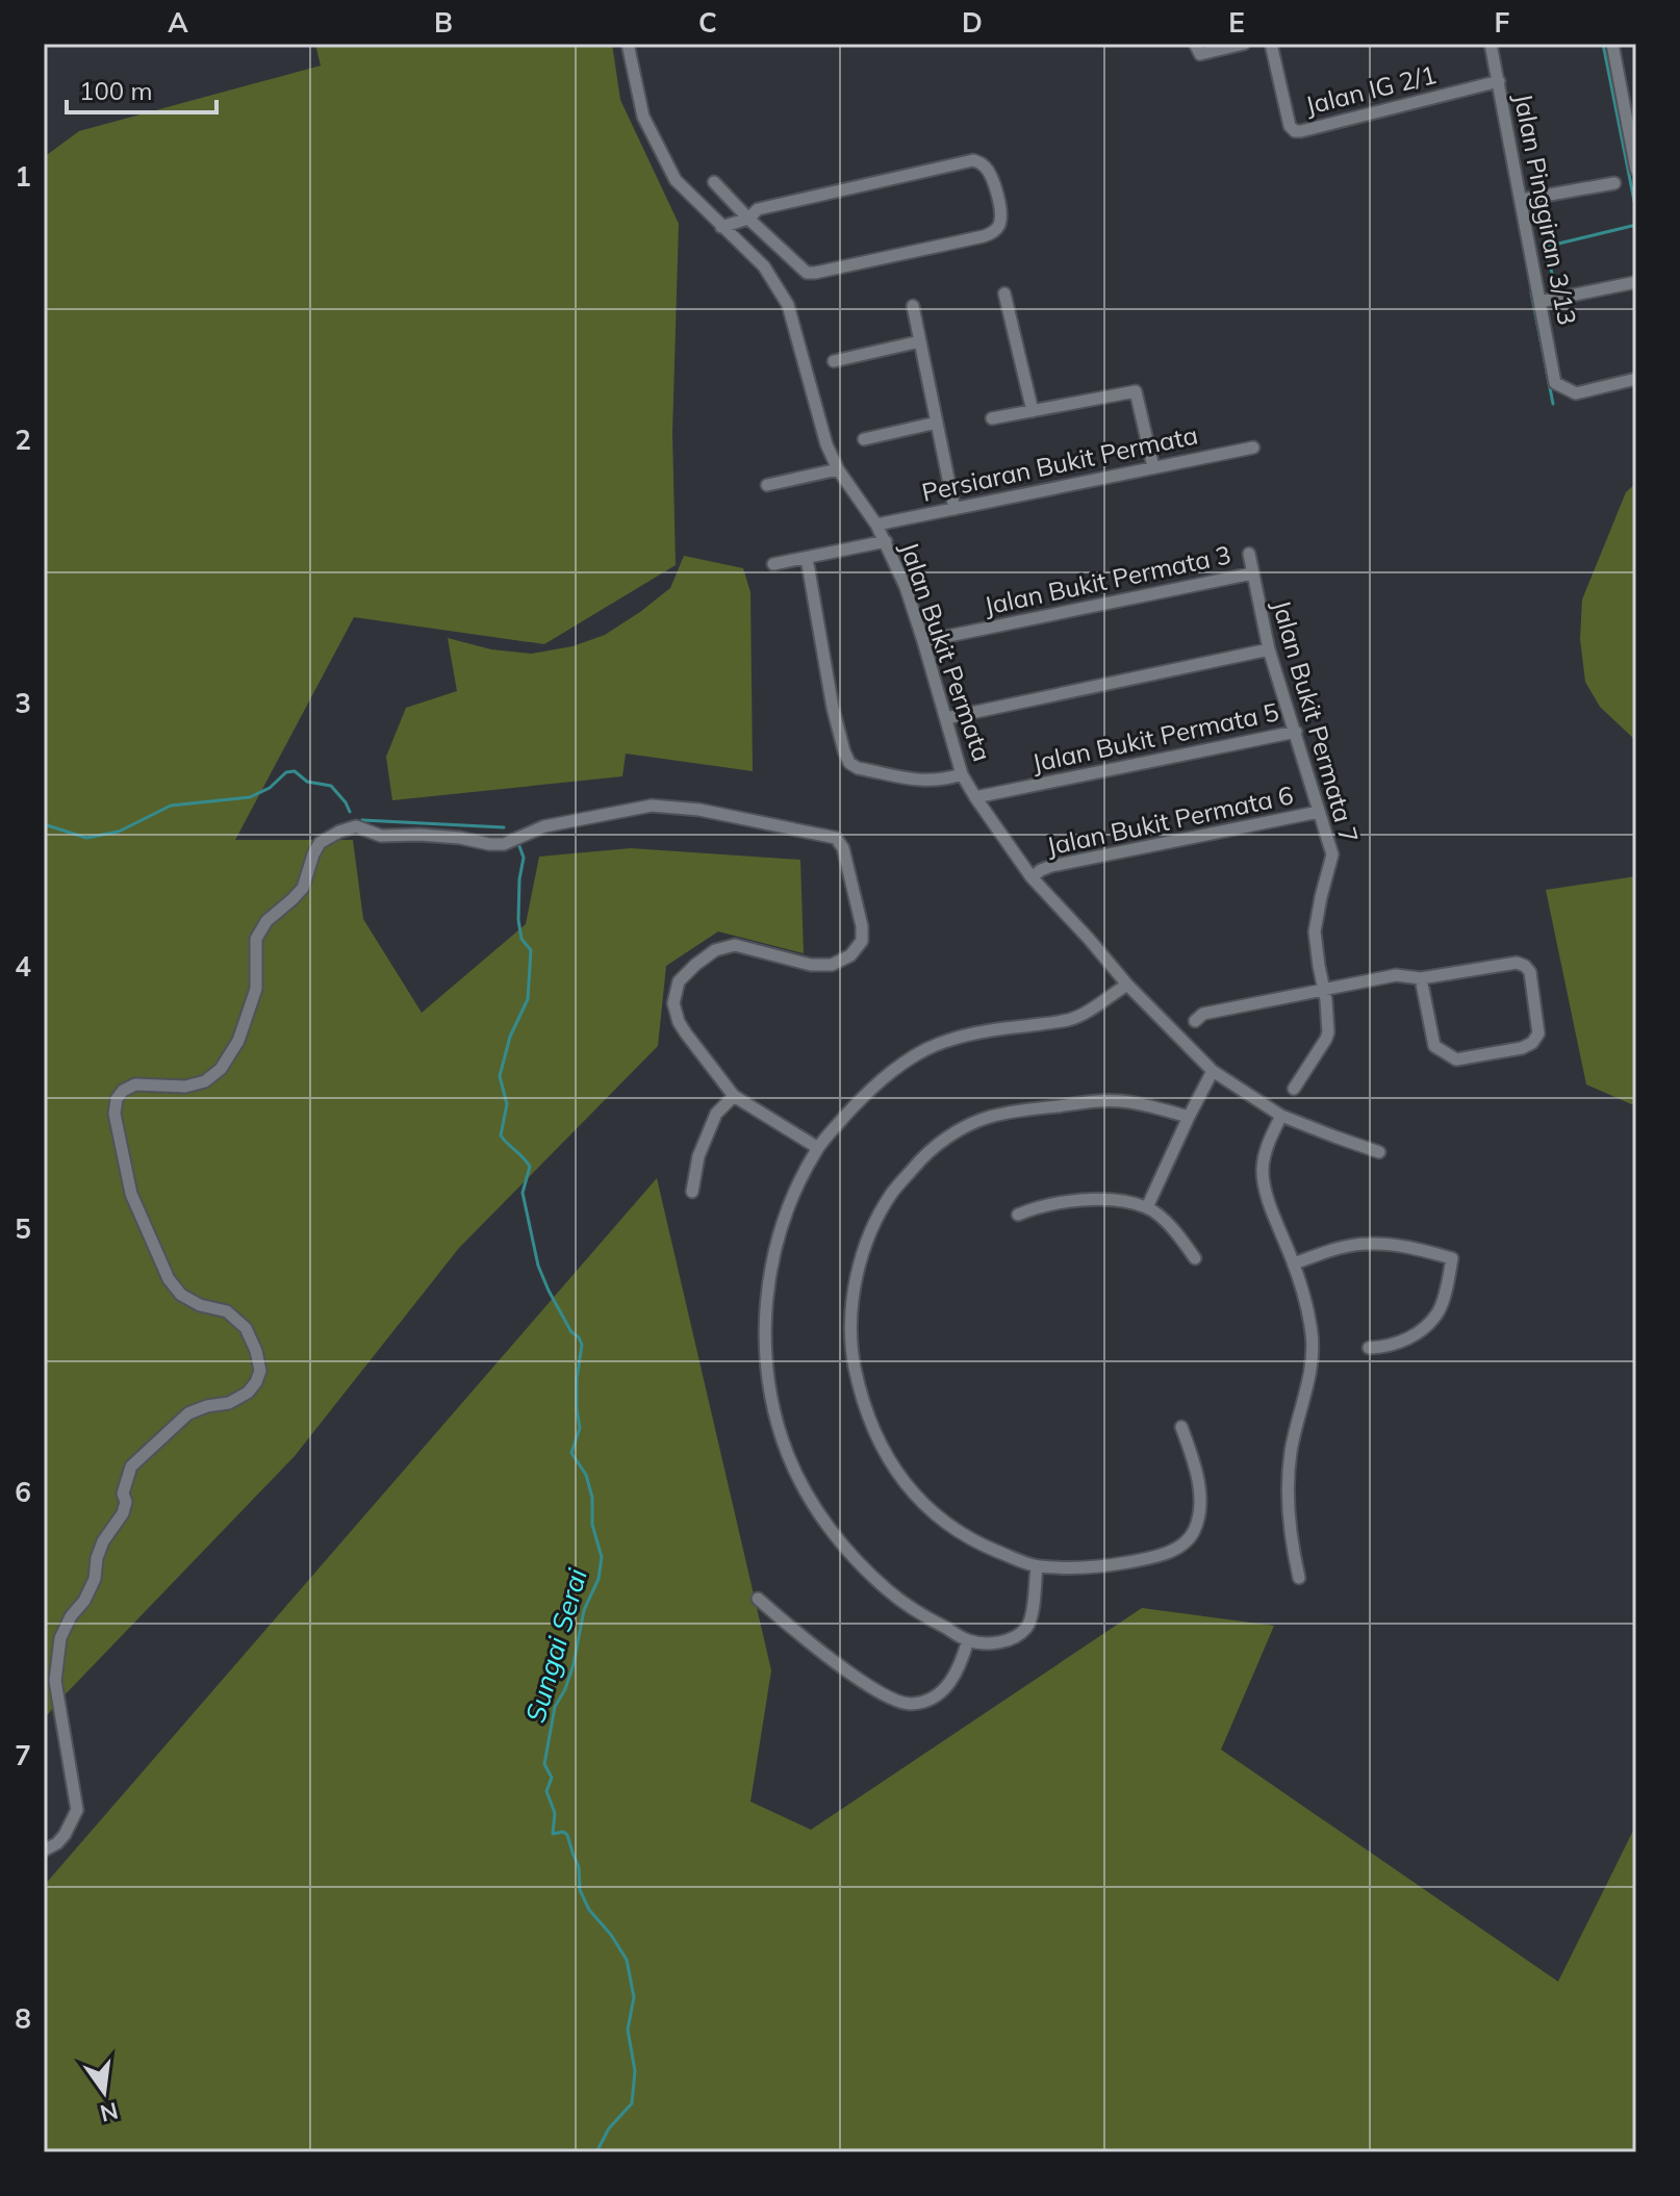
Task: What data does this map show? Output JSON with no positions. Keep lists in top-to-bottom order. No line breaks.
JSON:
{"streets":{"street":["Jalan IG 2/1","Jalan Pinggiran 3/13","Persiaran Bukit Permata","Jalan Bukit Permata 3","Jalan Bukit Permata","Jalan Bukit Permata 7","Jalan Bukit Permata 5","Jalan Bukit Permata 6"]},"crossings":[["Jalan IG 2/1","Jalan Pinggiran 3/13"],["Persiaran Bukit Permata","Jalan Bukit Permata"],["Jalan Bukit Permata 3","Jalan Bukit Permata"],["Jalan Bukit Permata 3","Jalan Bukit Permata 7"],["Jalan Bukit Permata","Jalan Bukit Permata 5"],["Jalan Bukit Permata","Jalan Bukit Permata 6"],["Jalan Bukit Permata 7","Jalan Bukit Permata 5"],["Jalan Bukit Permata 7","Jalan Bukit Permata 6"]],"water":["Sungai Serai"],"scale_bar":"100 m","north":"bottom","grid":{"columns":["A","B","C","D","E","F"],"rows":["1","2","3","4","5","6","7","8"]}}
